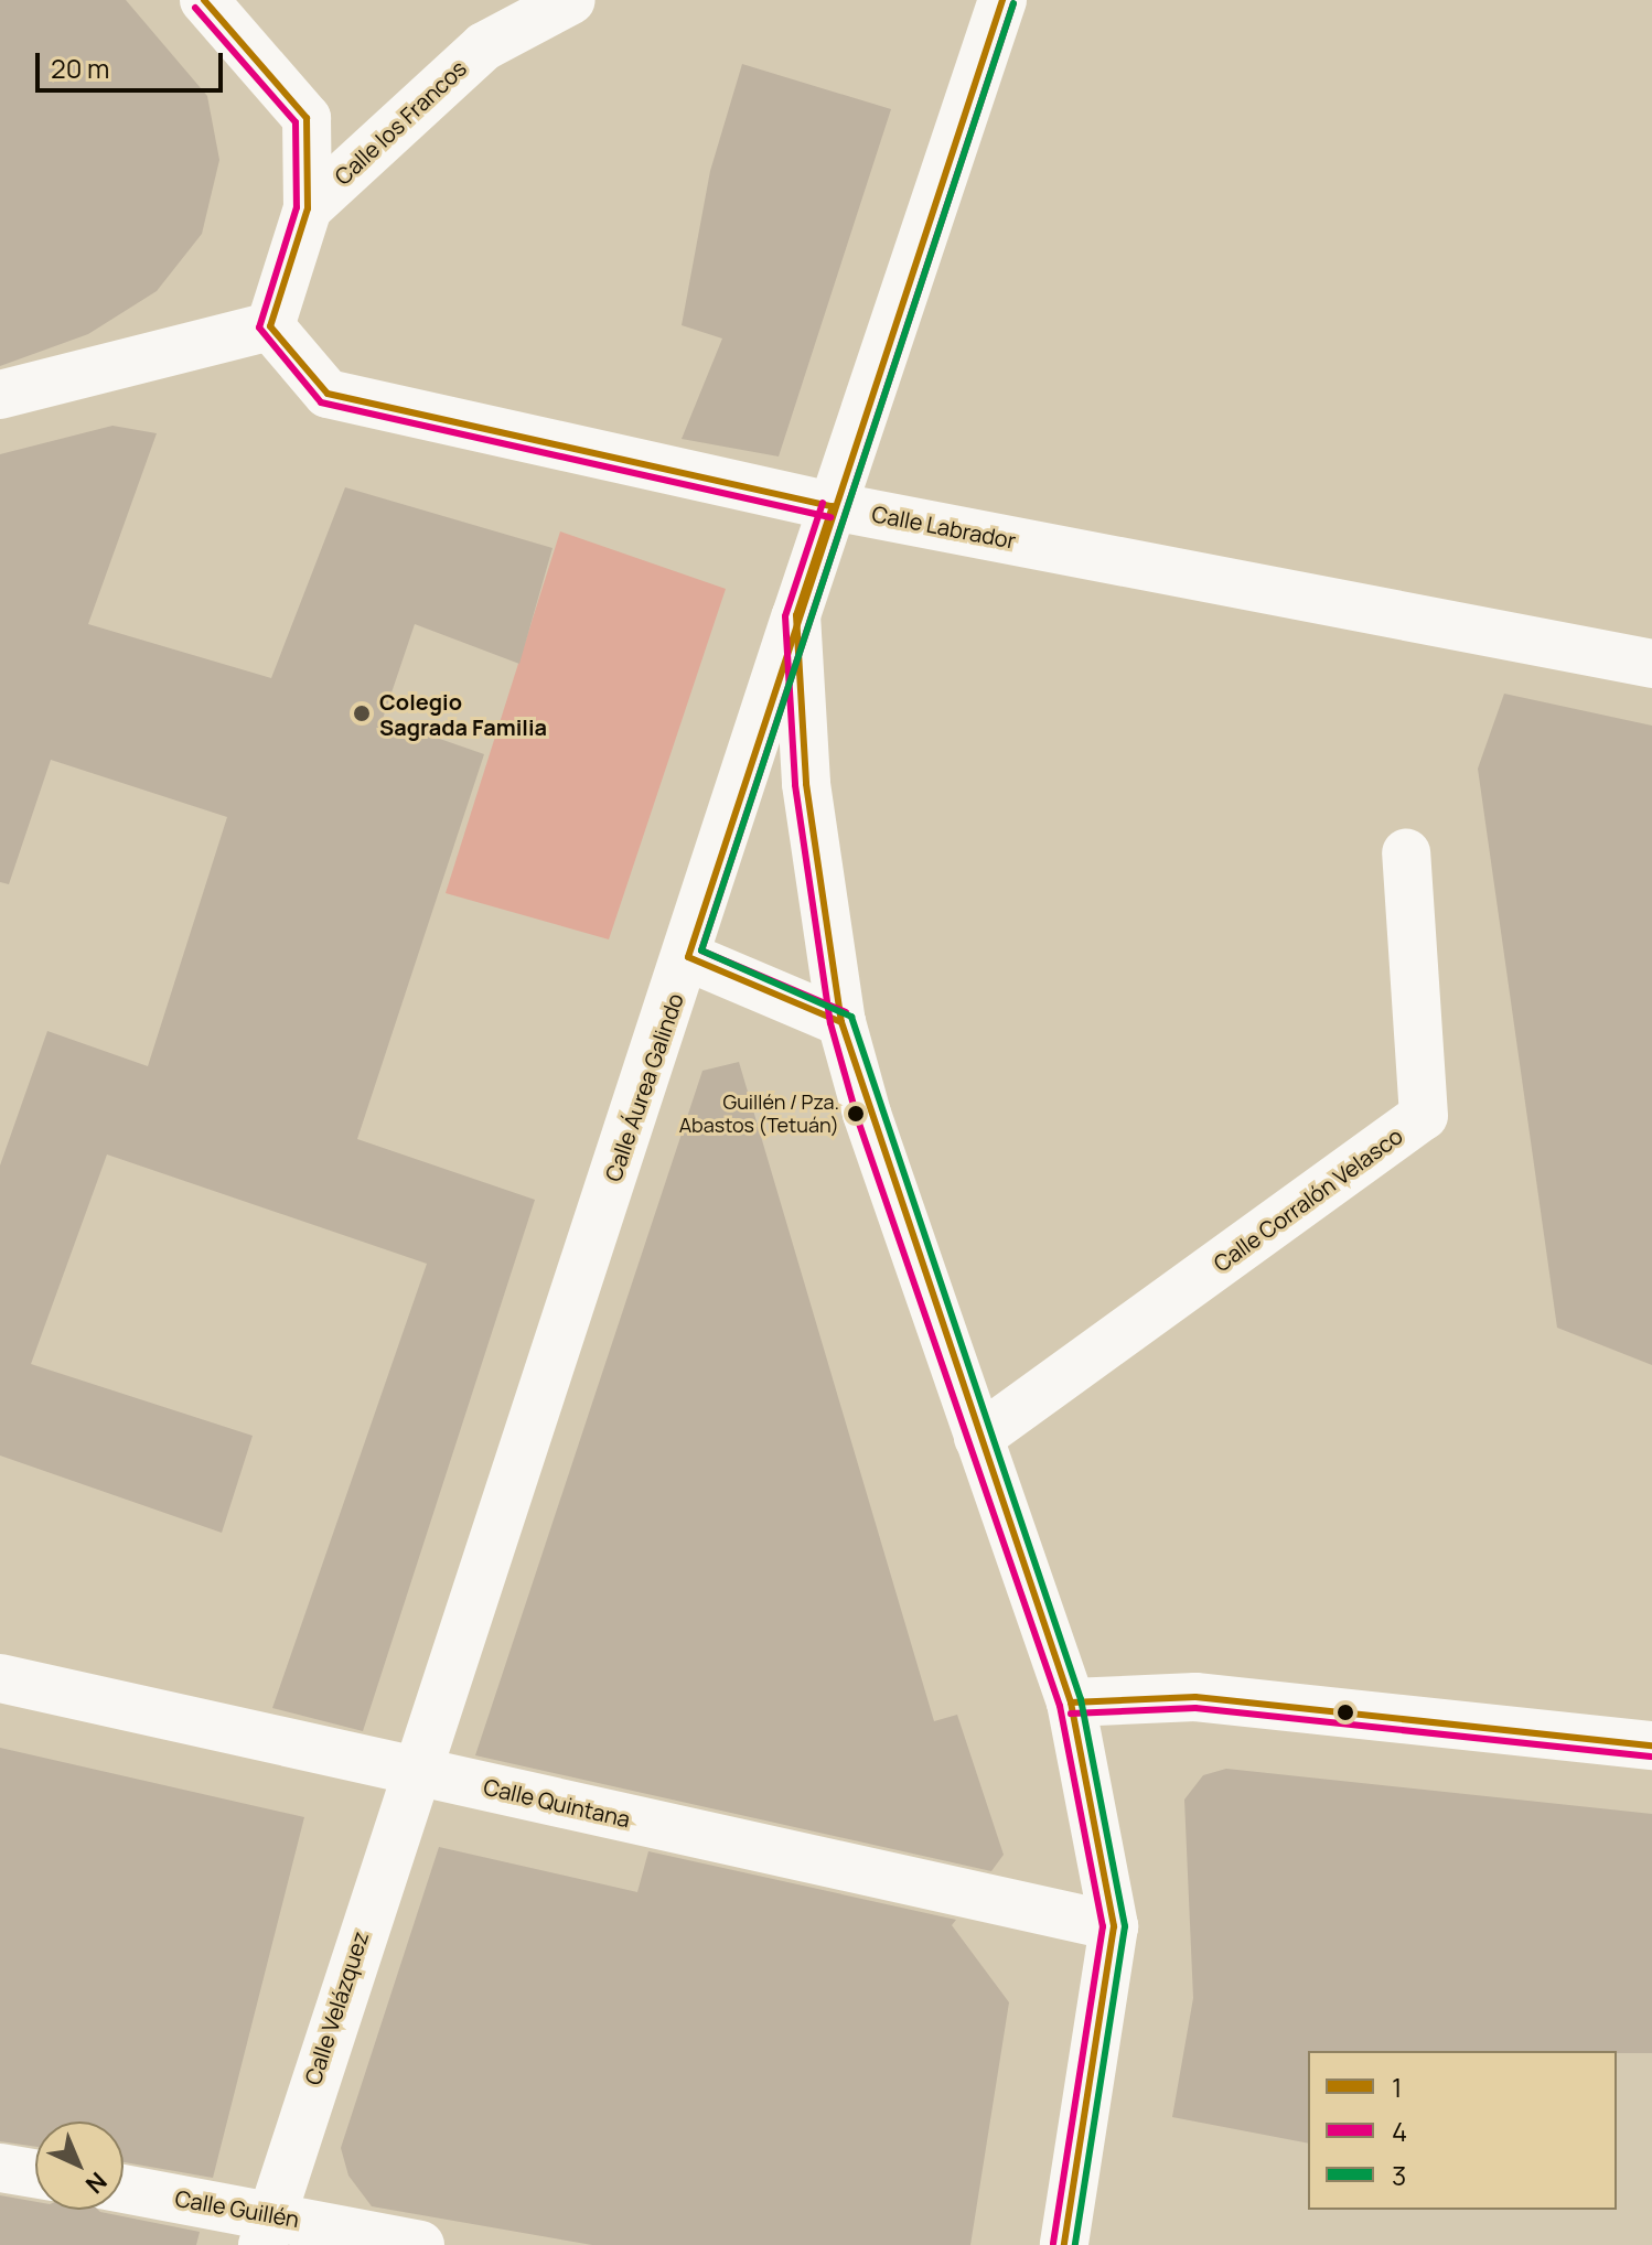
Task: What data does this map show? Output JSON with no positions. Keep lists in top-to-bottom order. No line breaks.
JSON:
{"streets":{"street":["Calle los Francos","Calle Labrador","Calle Áurea Galindo","Calle Corralón Velasco","Calle Quintana","Calle Velázquez","Calle Guillén"]},"crossings":[["Calle los Francos","Calle Labrador"],["Calle Labrador","Calle Áurea Galindo"],["Calle Áurea Galindo","Calle Quintana"],["Calle Áurea Galindo","Calle Velázquez"],["Calle Quintana","Calle Velázquez"],["Calle Velázquez","Calle Guillén"]],"places":["Colegio Sagrada Familia","Guillén / Pza. Abastos (Tetuán)"],"lines":["transit line 1","transit line 4","transit line 3"],"legend":["1","4","3"],"scale_bar":"20 m","north":"bottom right"}
